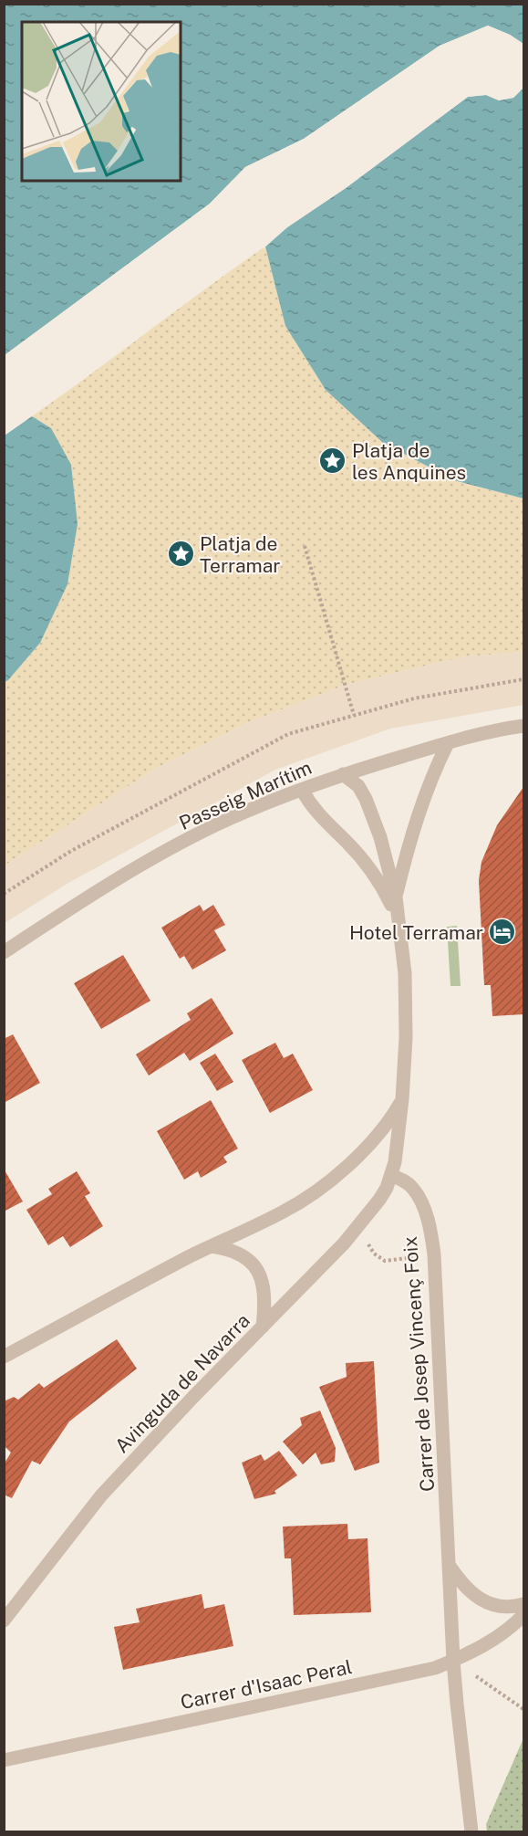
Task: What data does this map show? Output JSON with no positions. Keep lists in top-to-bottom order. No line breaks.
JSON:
{"streets":{"street":["Passeig Marítim","Carrer de Josep Vincenç Foix","Avinguda de Navarra","Carrer d'Isaac Peral"]},"crossings":[["Carrer de Josep Vincenç Foix","Avinguda de Navarra"],["Carrer de Josep Vincenç Foix","Carrer d'Isaac Peral"]],"places":{"place":["Platja de les Anquines","Platja de Terramar"],"hotel":["Hotel Terramar"]}}
